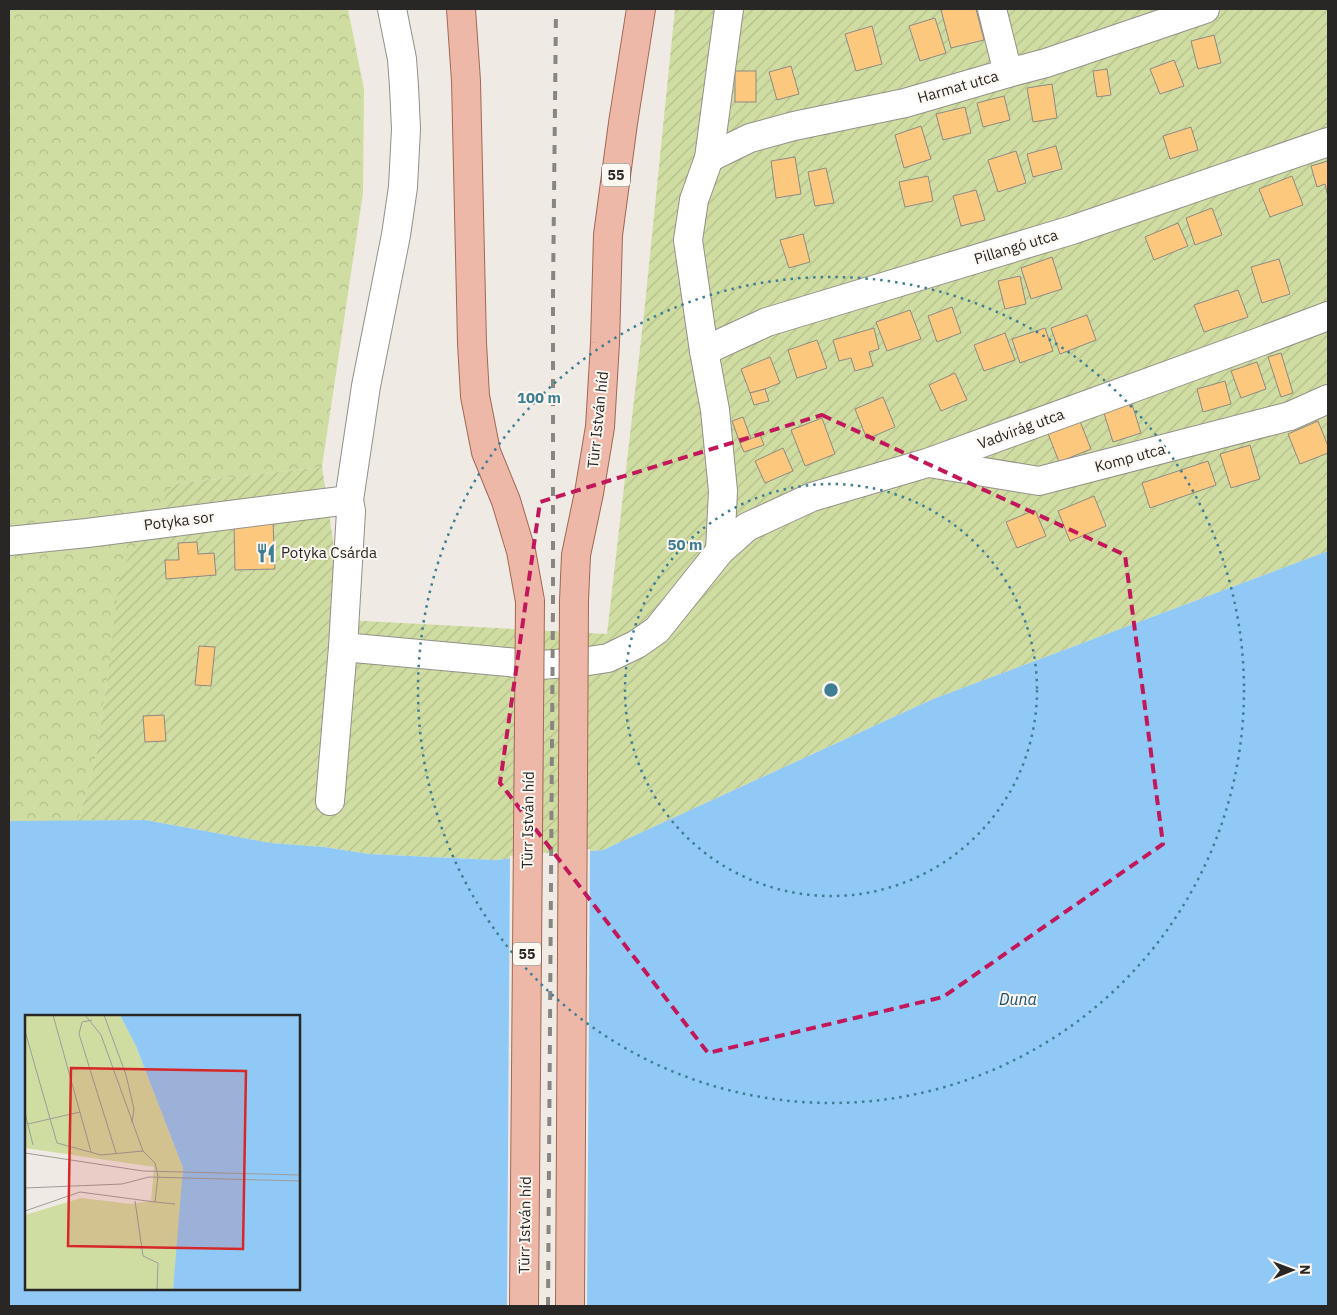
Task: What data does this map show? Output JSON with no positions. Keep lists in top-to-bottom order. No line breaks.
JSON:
{"streets":{"main road":["55","Türr István híd"],"street":["Harmat utca","Pillangó utca","Vadvirág utca","Komp utca","Potyka sor"]},"crossings":[["Vadvirág utca","Komp utca"]],"water":["Duna"],"places":{"restaurant":["Potyka Csárda"]},"north":"right","rings":["100 m","50 m"]}
